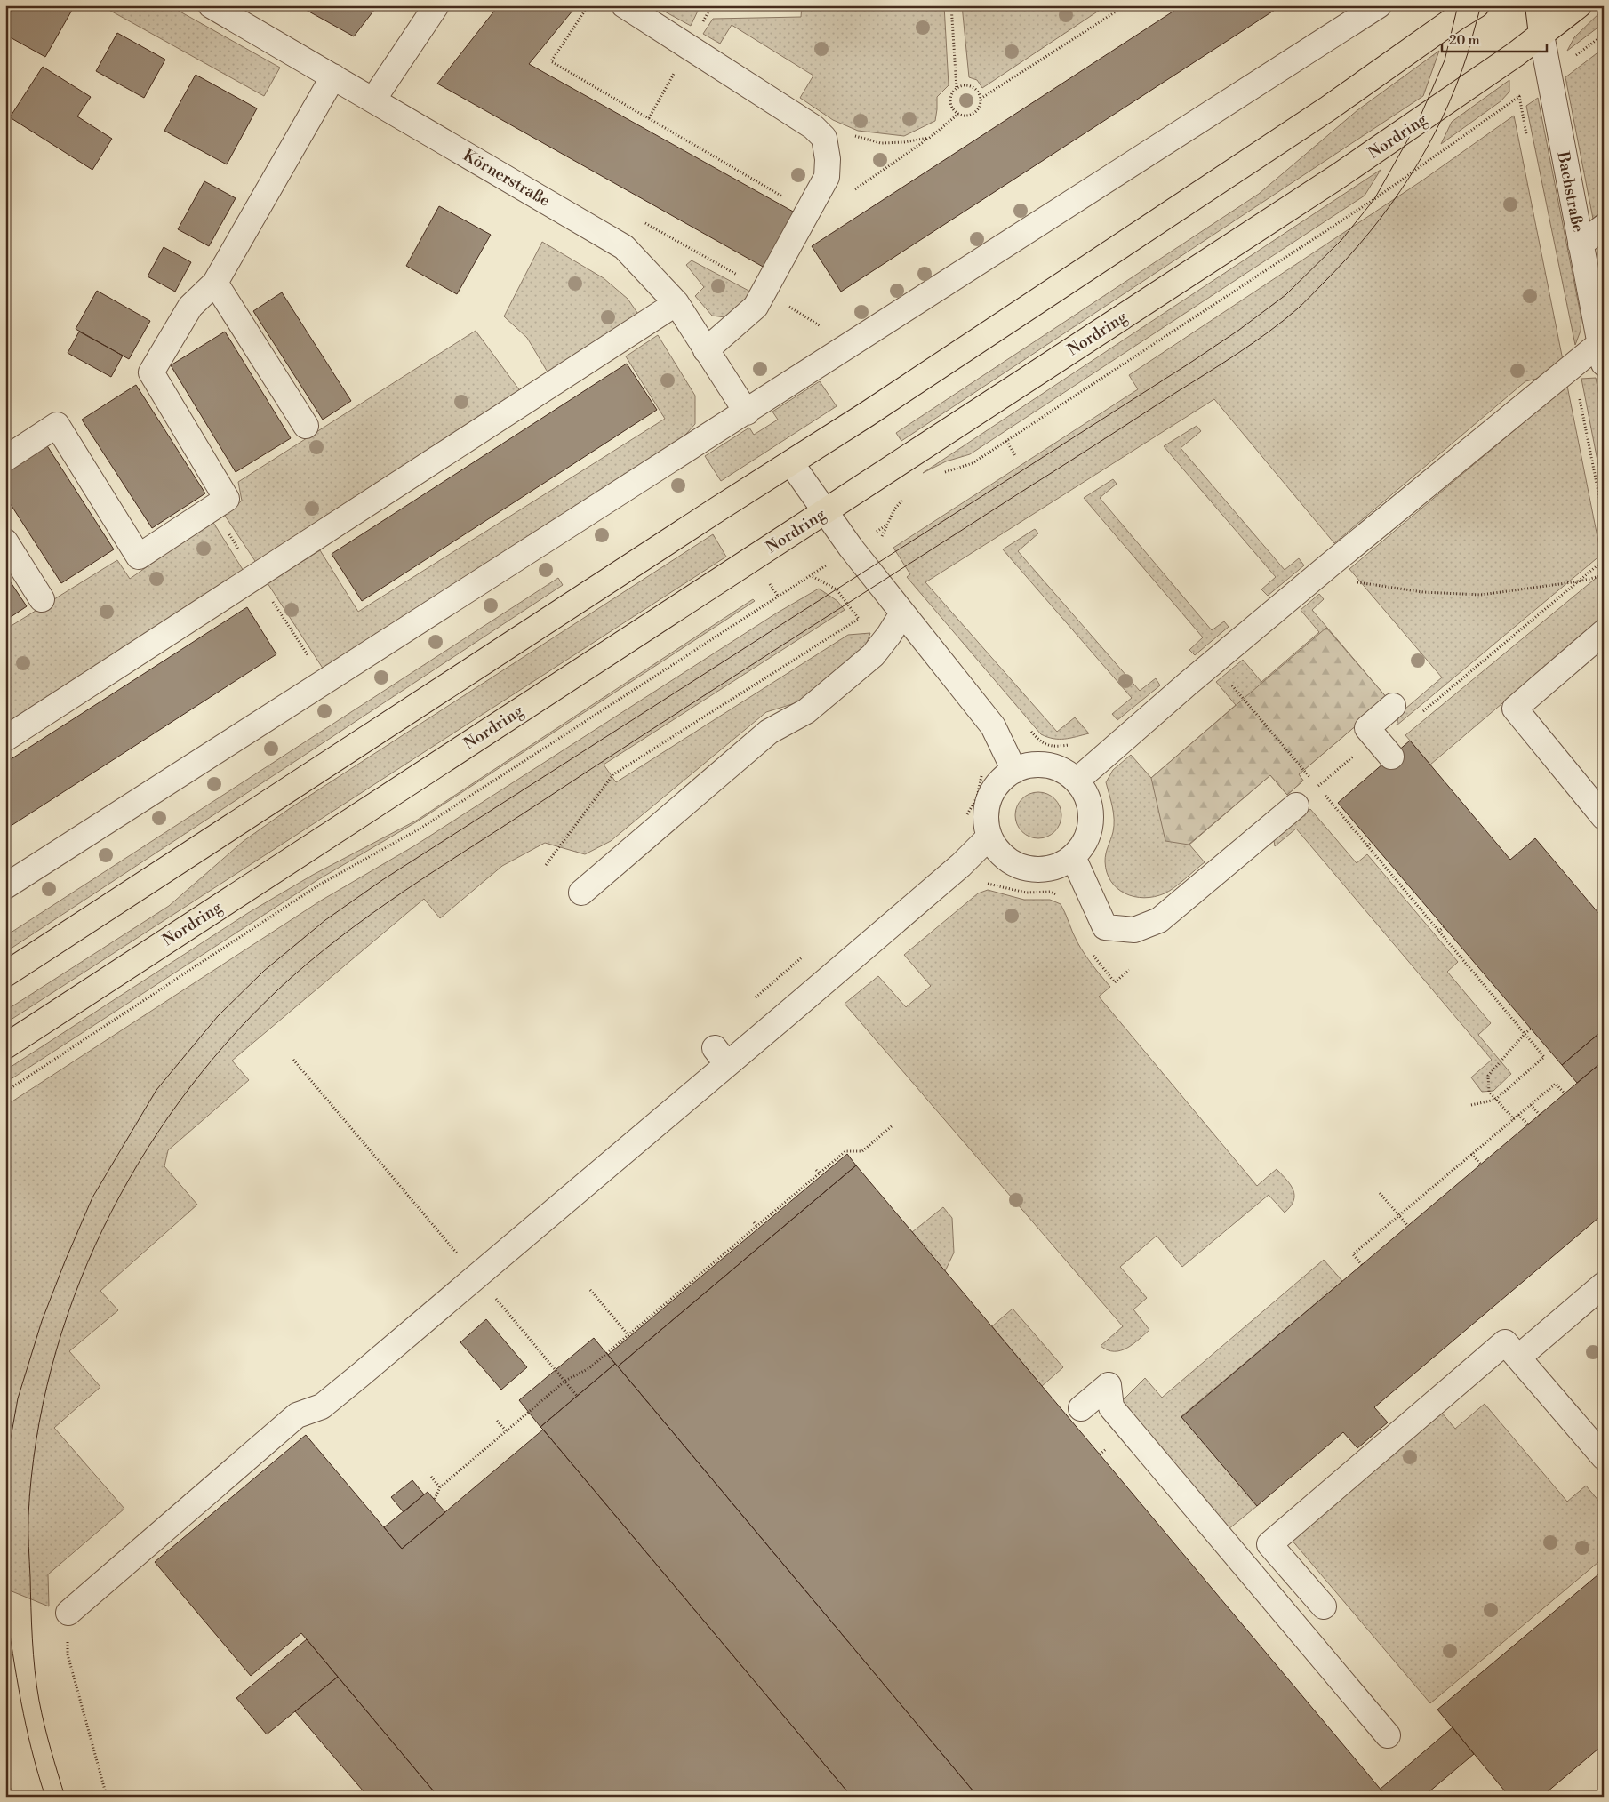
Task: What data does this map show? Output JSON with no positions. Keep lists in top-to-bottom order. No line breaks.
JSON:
{"streets":{"main road":["Nordring"],"street":["Körnerstraße","Bachstraße"]},"crossings":[["Nordring","Bachstraße"]],"scale_bar":"20 m"}
